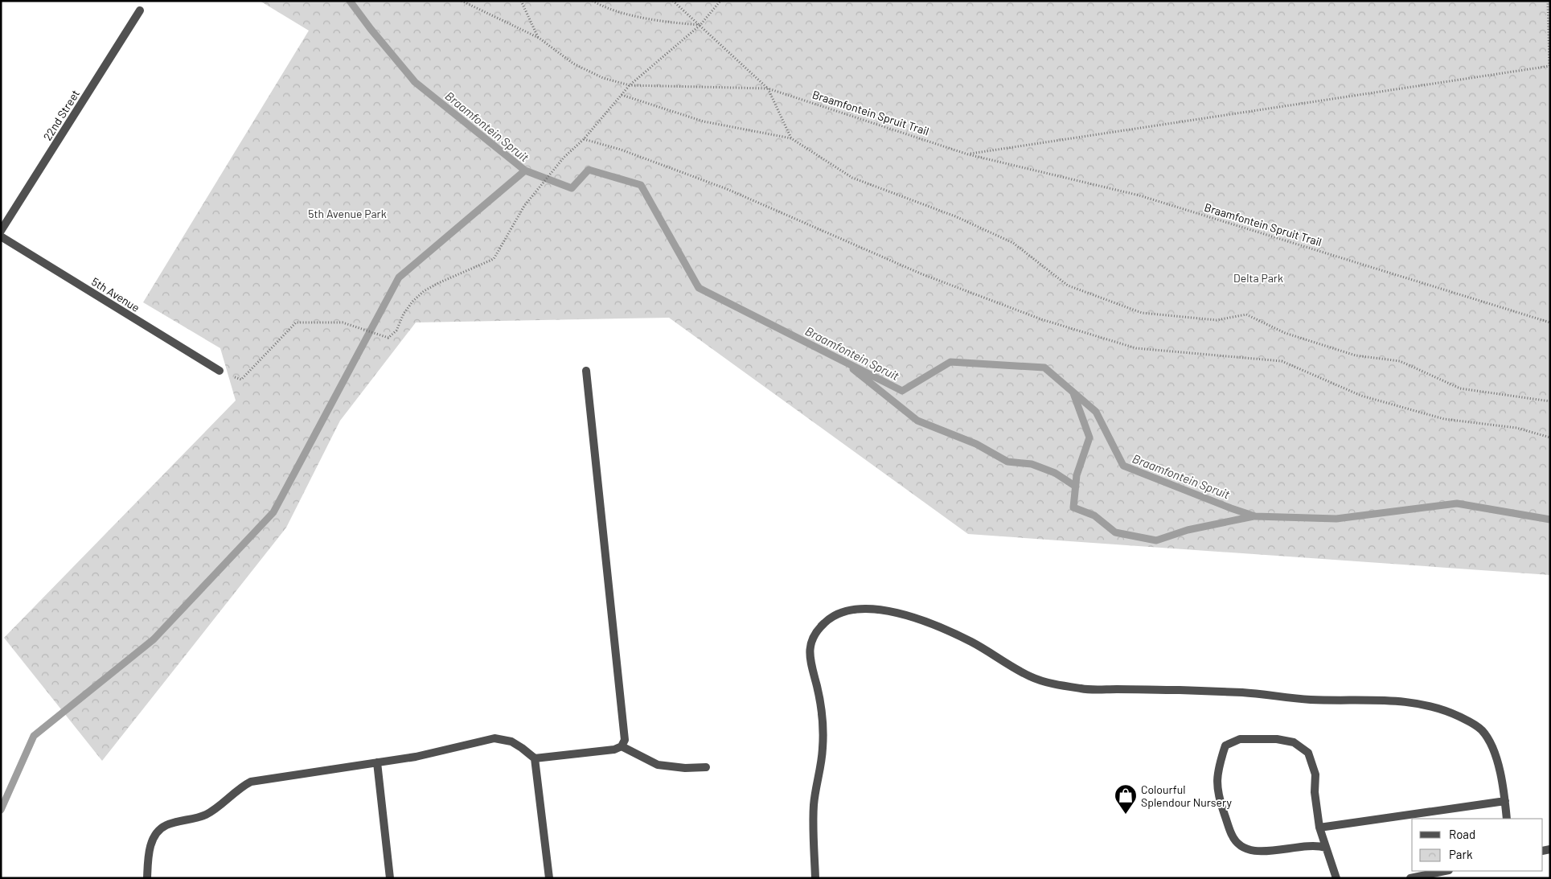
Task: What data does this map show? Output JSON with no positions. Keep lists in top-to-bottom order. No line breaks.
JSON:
{"streets":{"street":["22nd Street","5th Avenue"],"path":["Braamfontein Spruit Trail"]},"water":["Braamfontein Spruit"],"parks":["5th Avenue Park","Delta Park"],"places":{"shop":["Colourful Splendour Nursery"]},"legend":["Road","Park"]}
